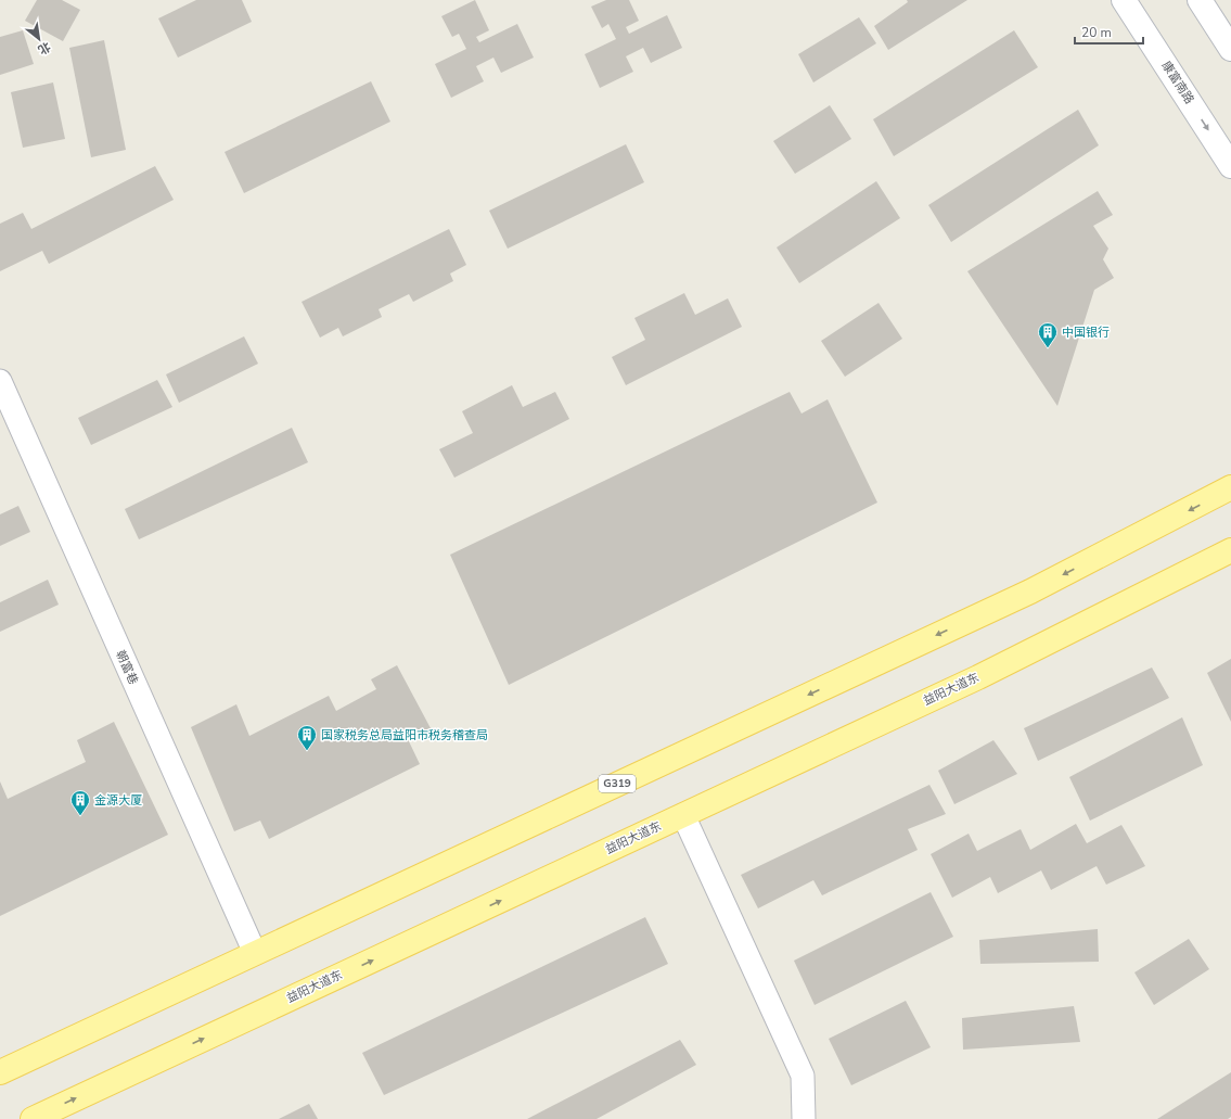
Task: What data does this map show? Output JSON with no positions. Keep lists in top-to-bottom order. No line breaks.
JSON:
{"streets":{"main road":["康富南路","益阳大道东","G319"],"street":["朝富巷"]},"crossings":[["朝富巷","G319"]],"one_way":["康富南路"],"places":{"building":["中国银行","国家税务总局益阳市税务稽查局","金源大厦"]},"scale_bar":"20 m","north":"bottom right"}
